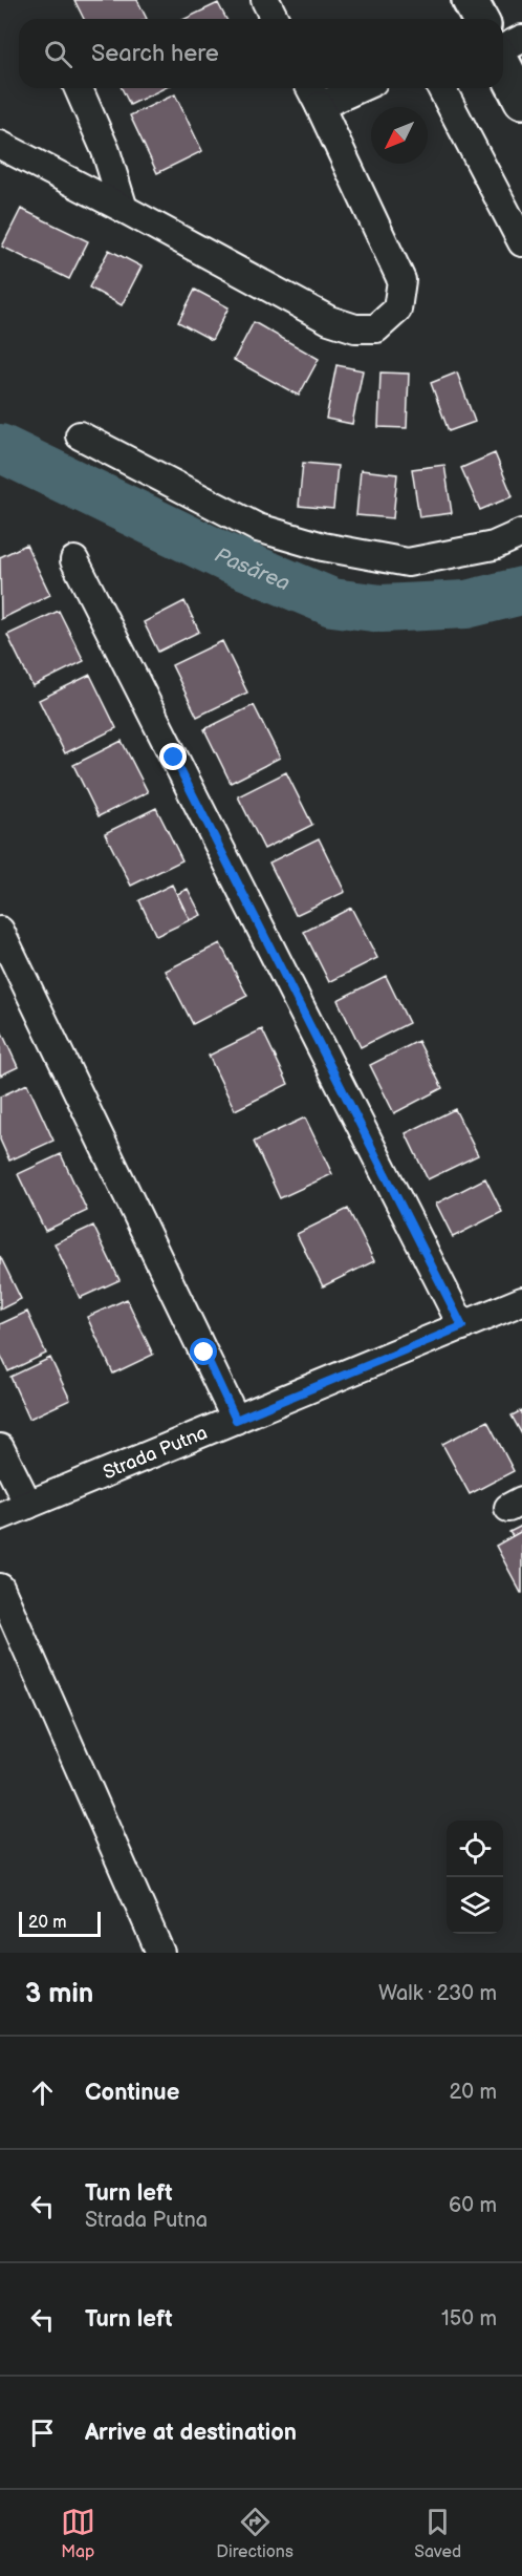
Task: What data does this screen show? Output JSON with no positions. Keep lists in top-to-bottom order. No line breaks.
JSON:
{"streets":{"street":["Strada Putna"]},"water":["Pasărea"],"scale_bar":"20 m","north":"bottom left","page":{"search":"Search here","scale":"20 m","heading":["3 min","Walk · 230 m"],"list":[["Continue","20 m"],["Turn left","Strada Putna","60 m"],["Turn left","150 m"],"Arrive at destination"],"nav":["Map","Directions","Saved"]}}
